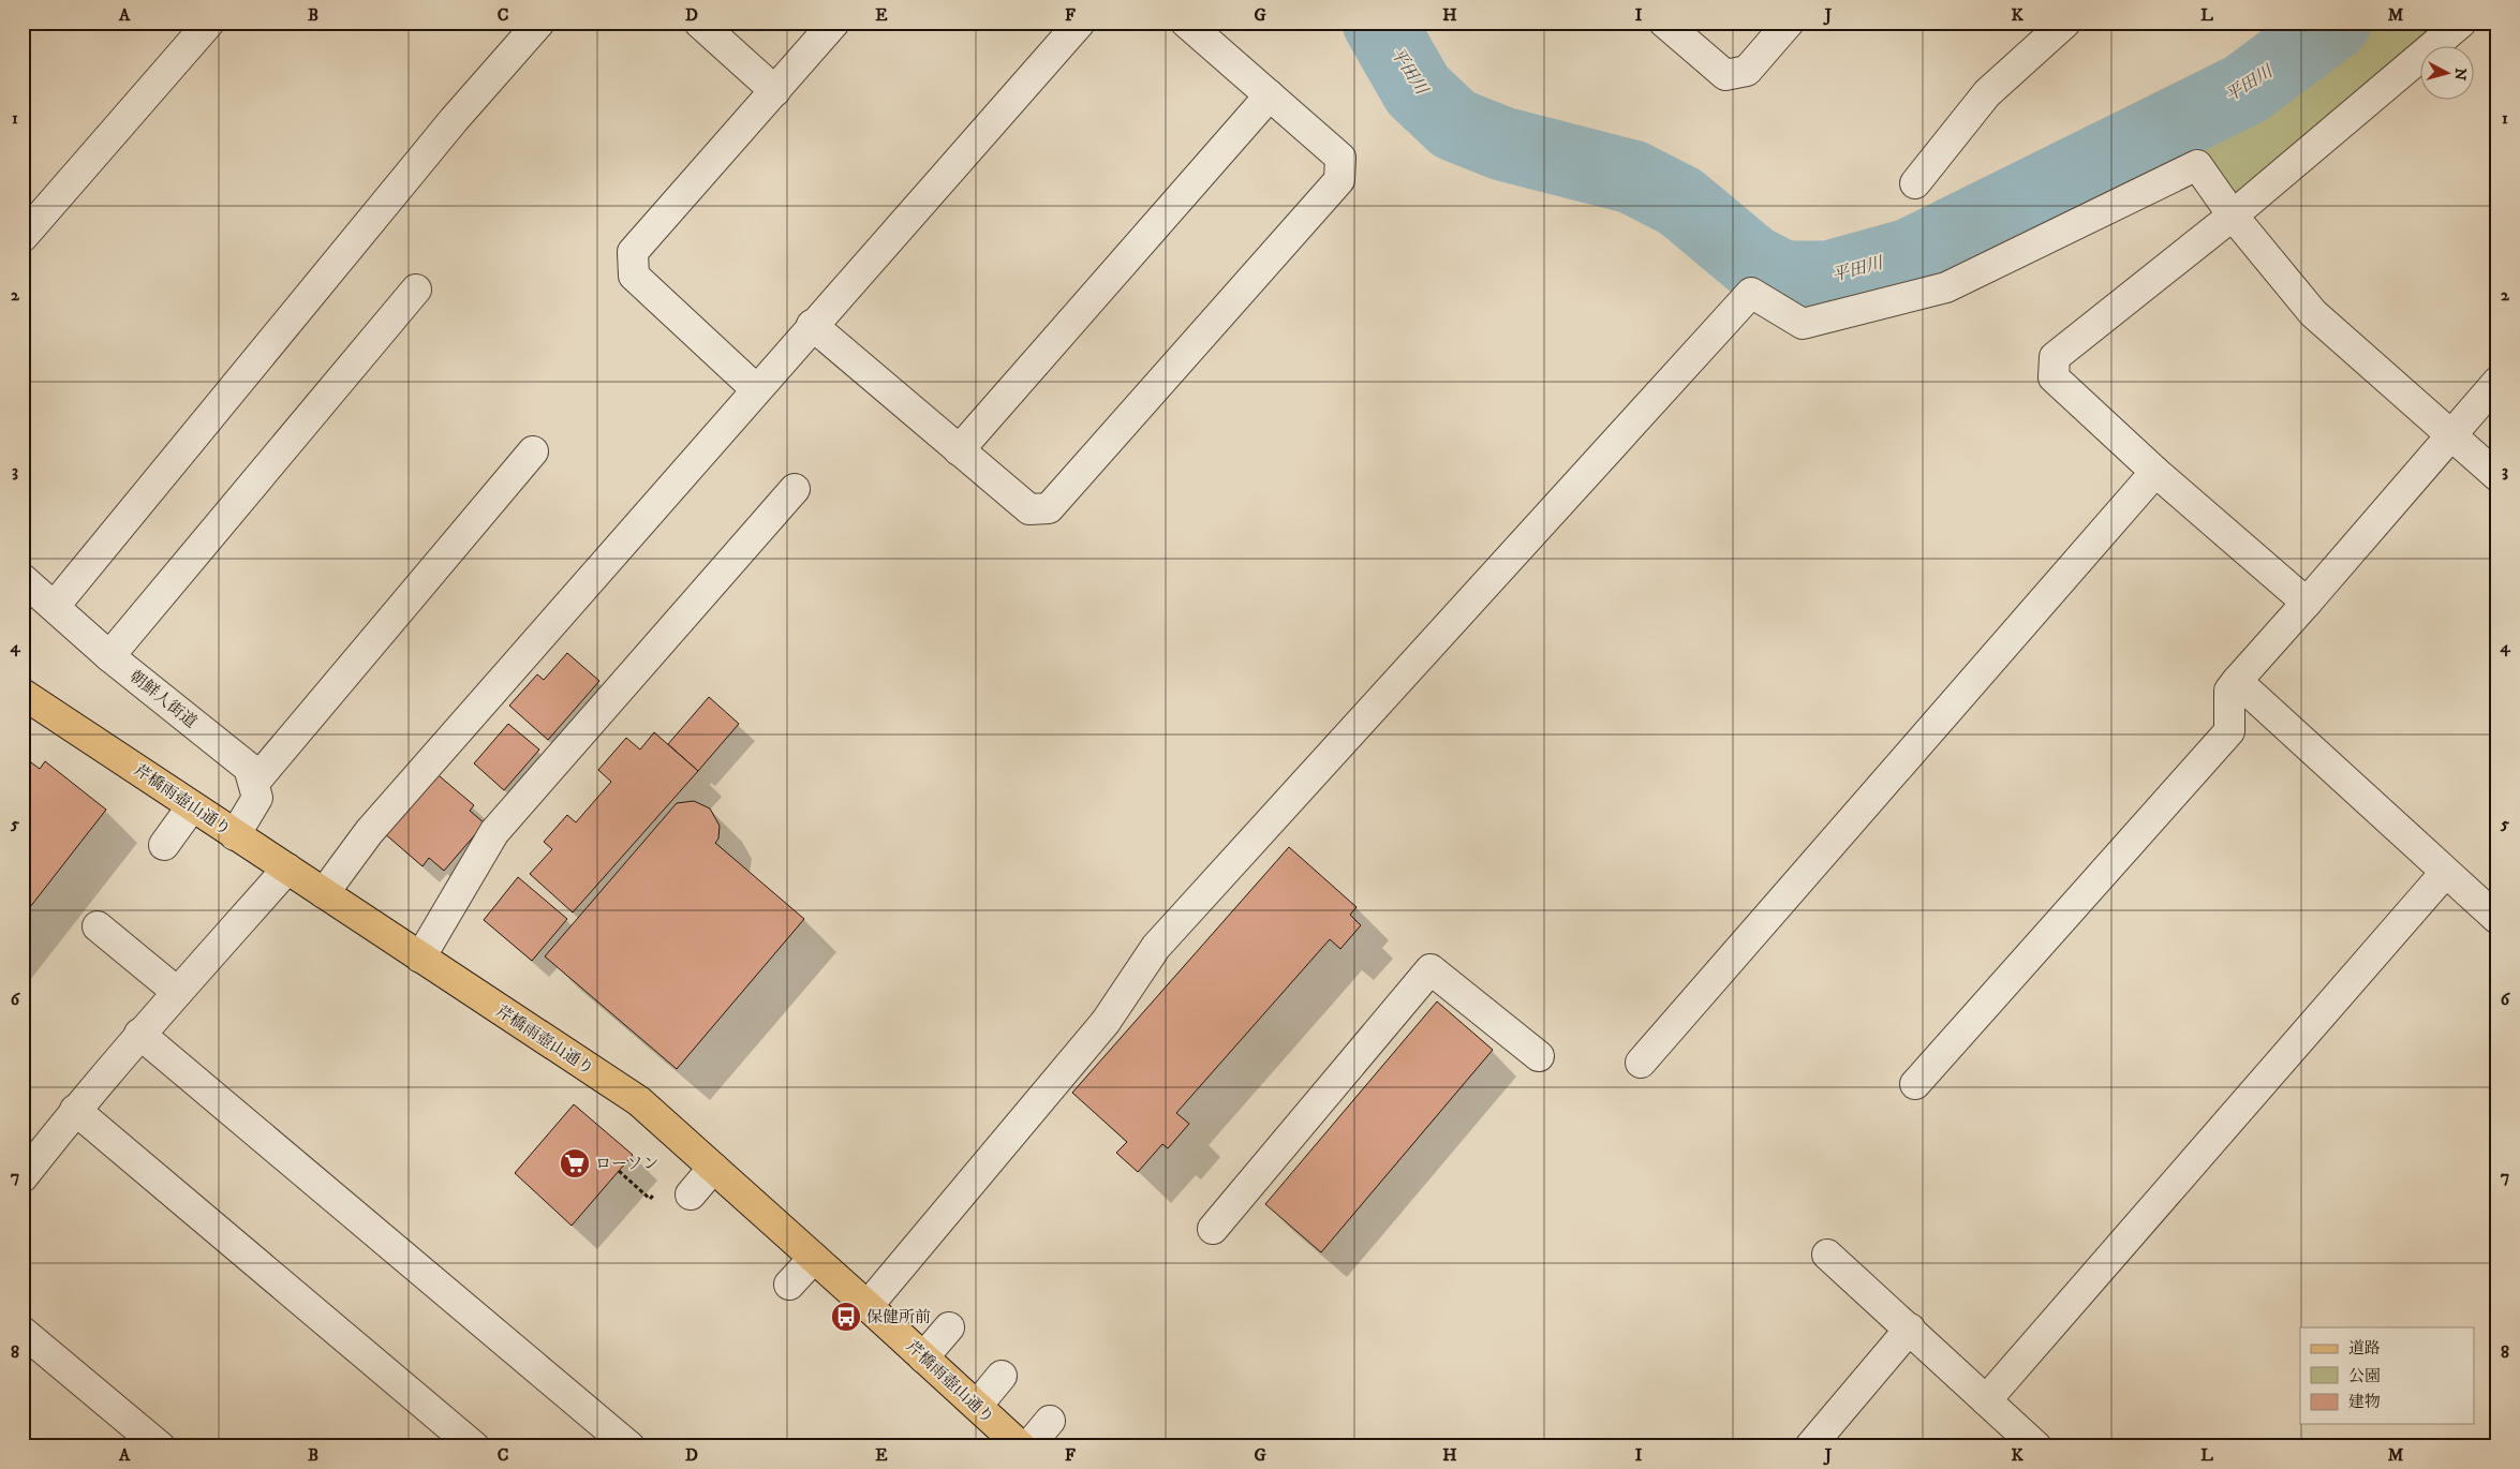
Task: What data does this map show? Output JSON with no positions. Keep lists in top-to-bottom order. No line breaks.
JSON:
{"streets":{"main road":["芹橋雨壺山通り"],"street":["朝鮮人街道"]},"water":["平田川"],"places":{"supermarket":["ローソン"],"bus stop":["保健所前"]},"legend":["道路","公園","建物"],"north":"right","grid":{"columns":["A","B","C","D","E","F","G","H","I","J","K","L","M"],"rows":["1","2","3","4","5","6","7","8"]}}
